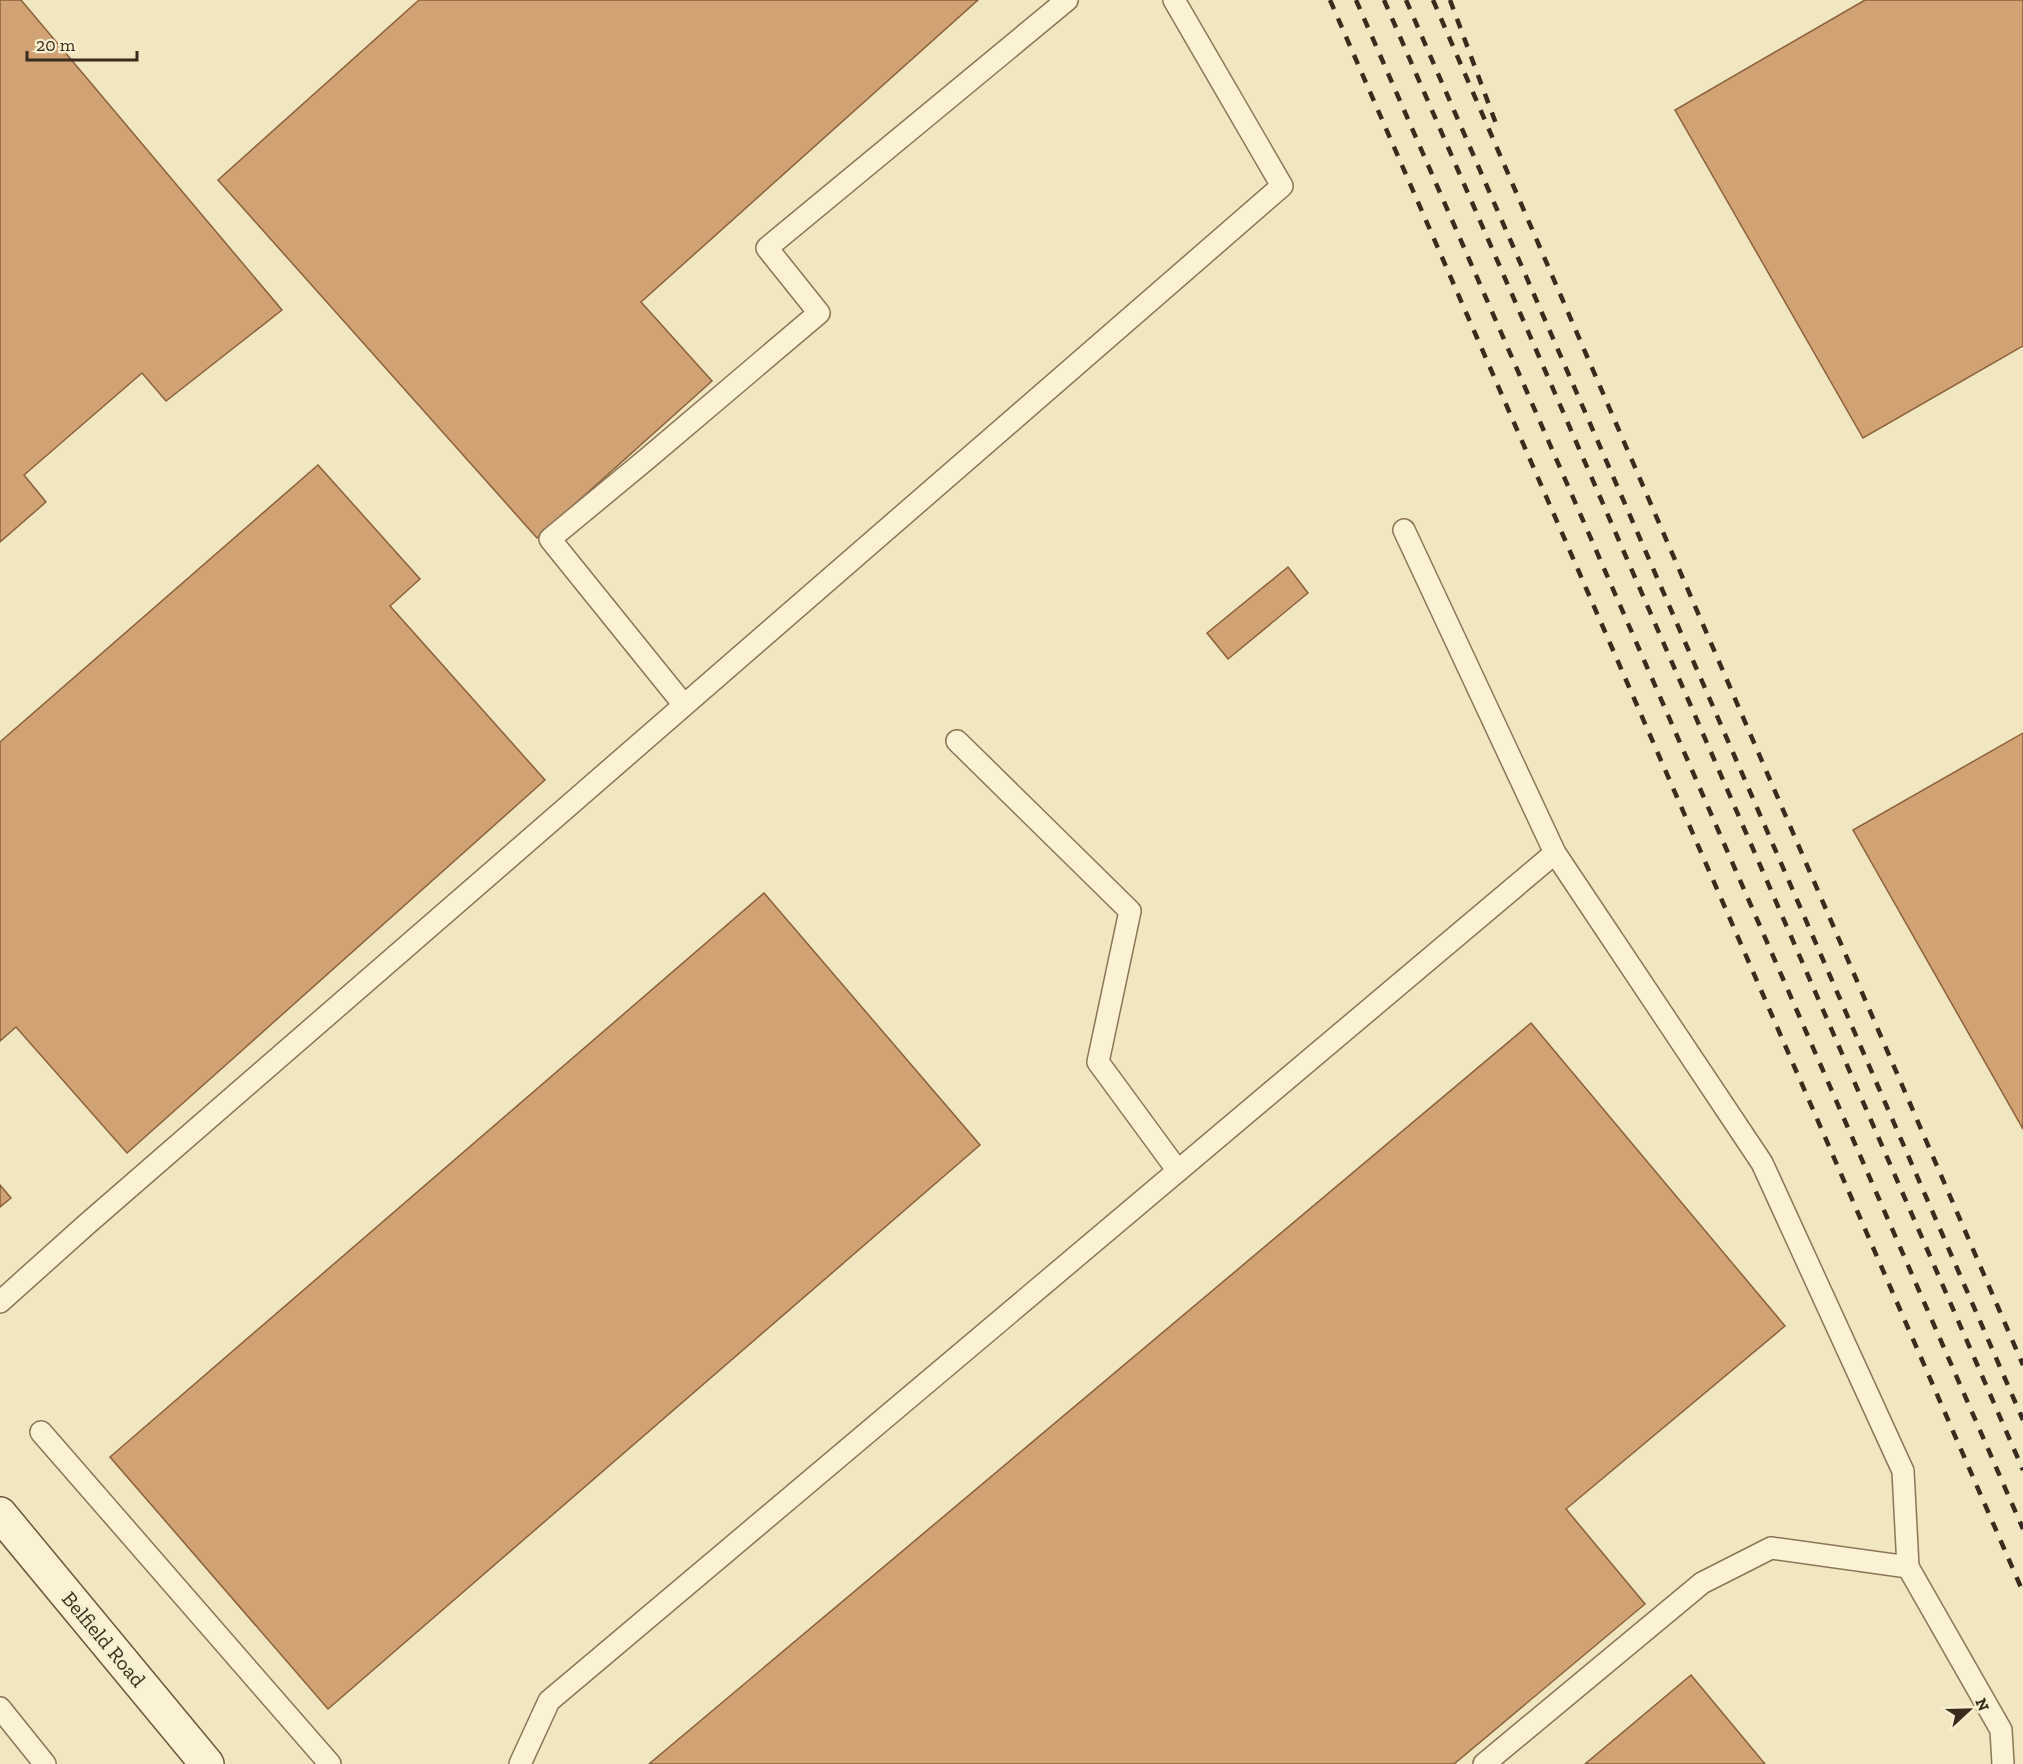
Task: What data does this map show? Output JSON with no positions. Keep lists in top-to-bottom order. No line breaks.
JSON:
{"streets":{"main road":["Belfield Road"]},"scale_bar":"20 m","north":"right"}
